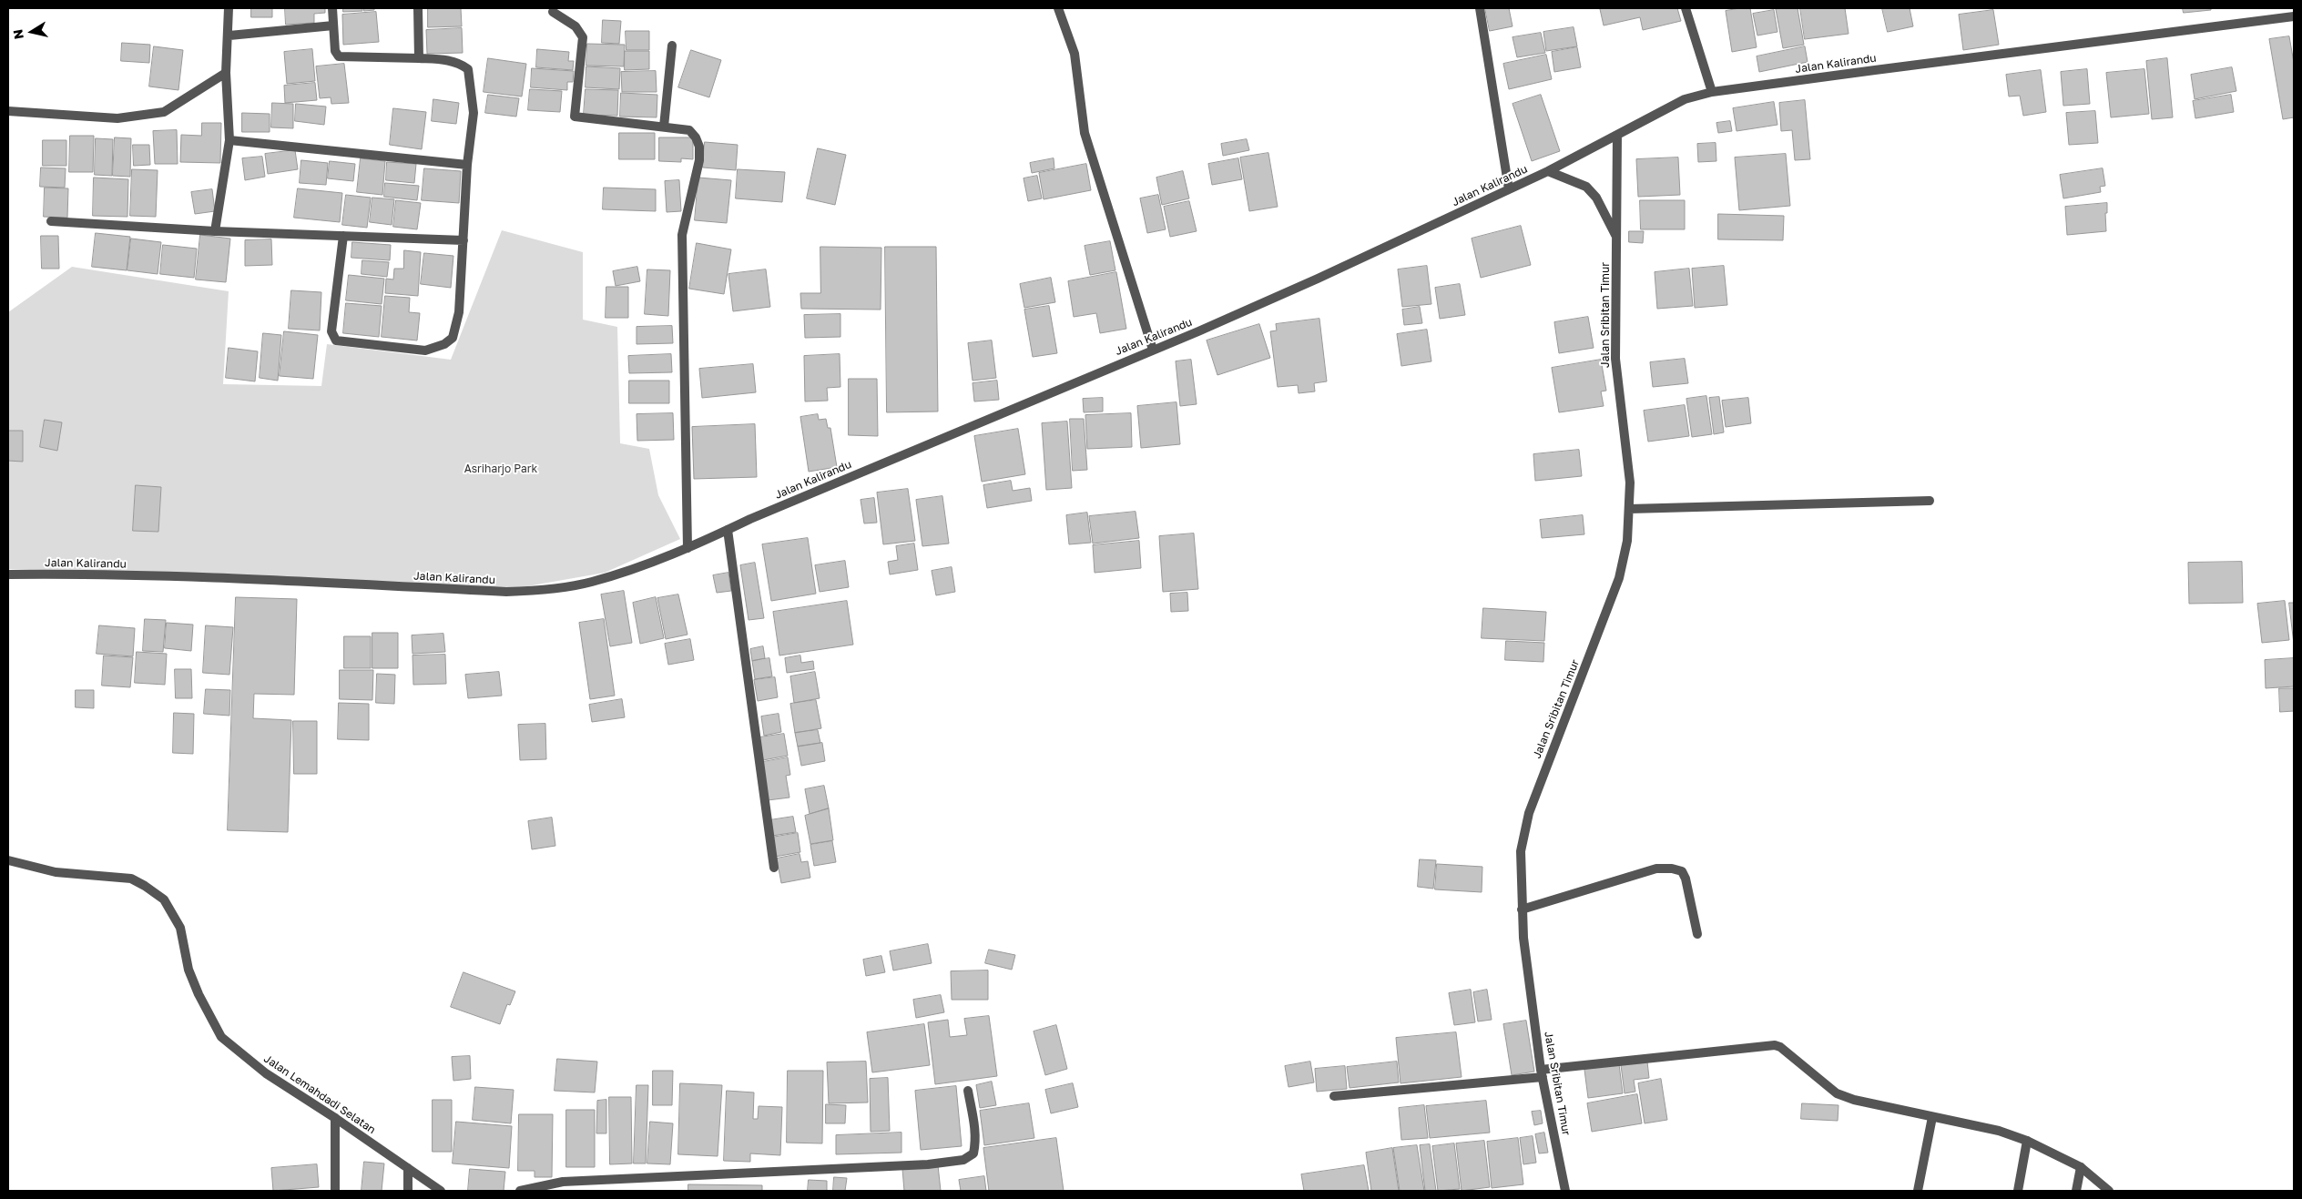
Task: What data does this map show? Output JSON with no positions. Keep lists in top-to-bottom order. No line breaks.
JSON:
{"streets":{"street":["Jalan Kalirandu","Jalan Sribitan Timur","Jalan Lemahdadi Selatan"]},"crossings":[["Jalan Kalirandu","Jalan Sribitan Timur"]],"parks":["Asriharjo Park"],"north":"left"}
